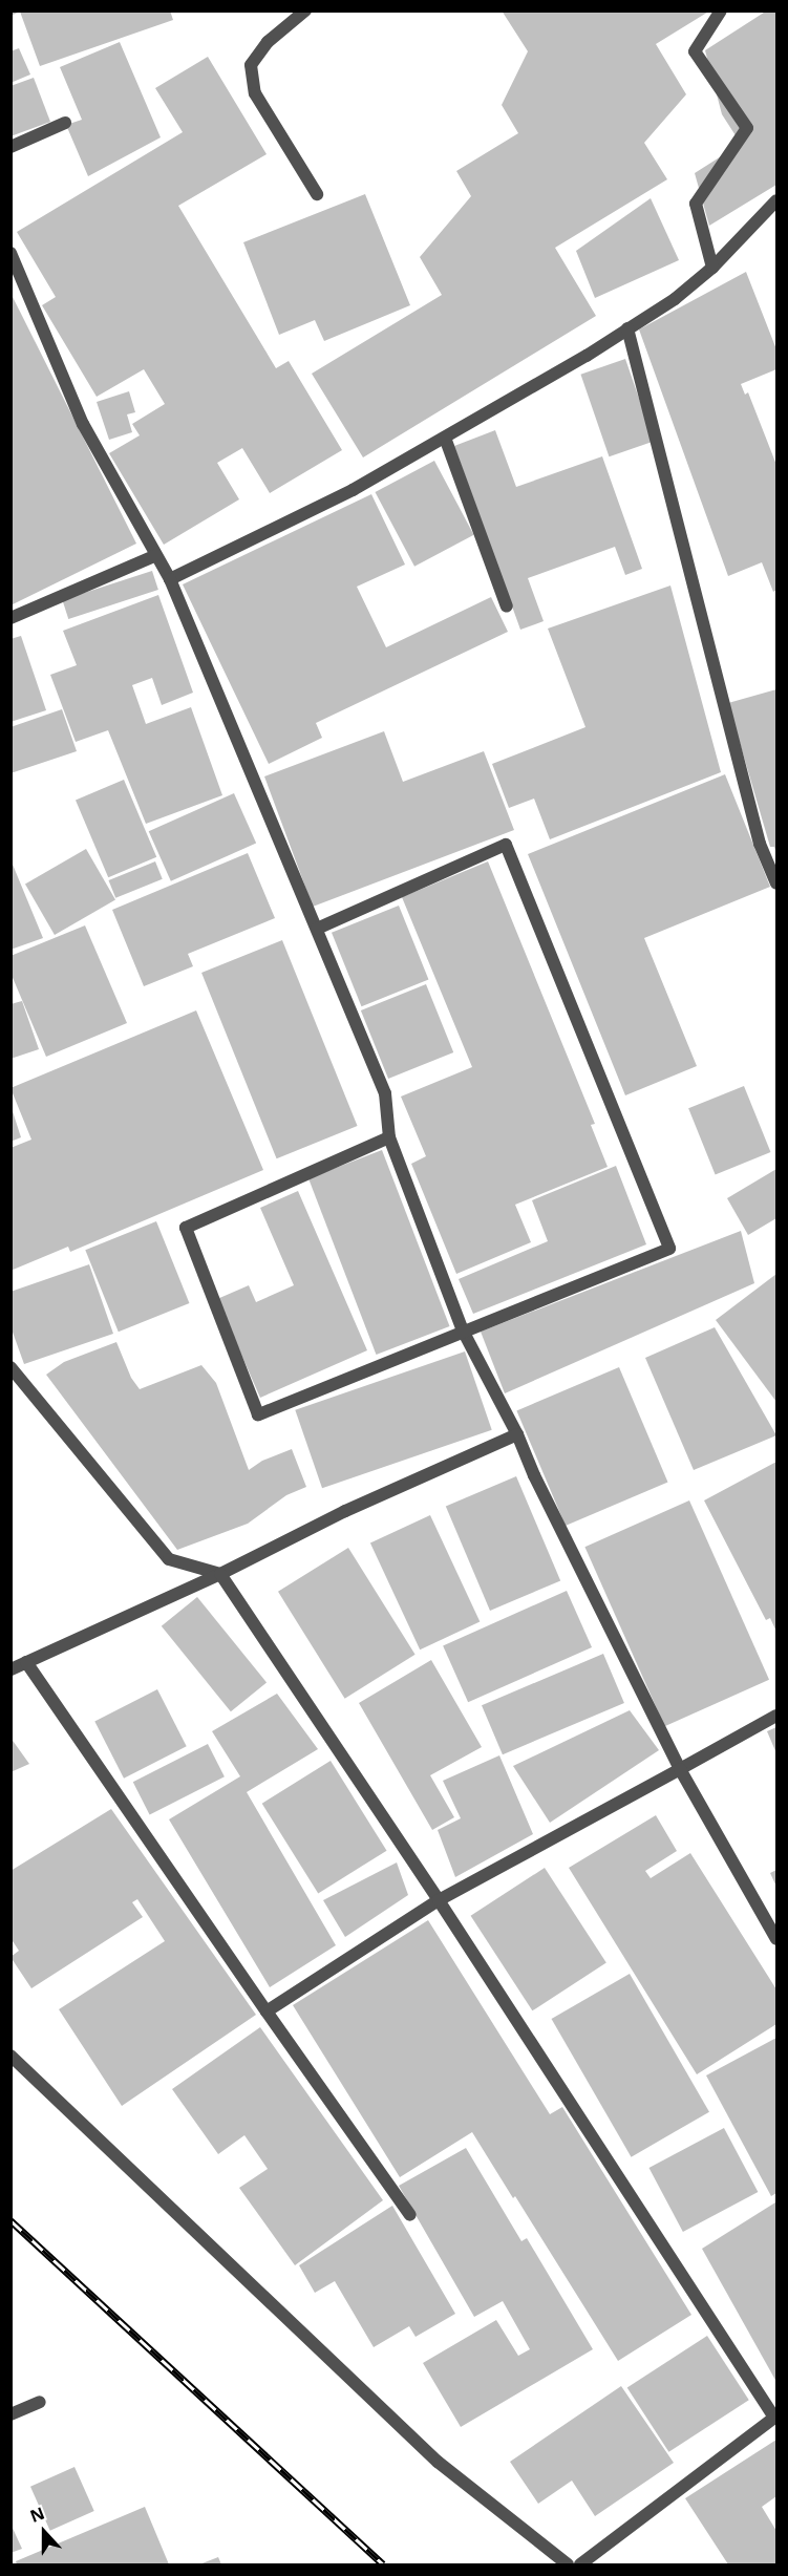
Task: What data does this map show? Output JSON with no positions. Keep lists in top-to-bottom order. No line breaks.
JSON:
{"north":"top"}
